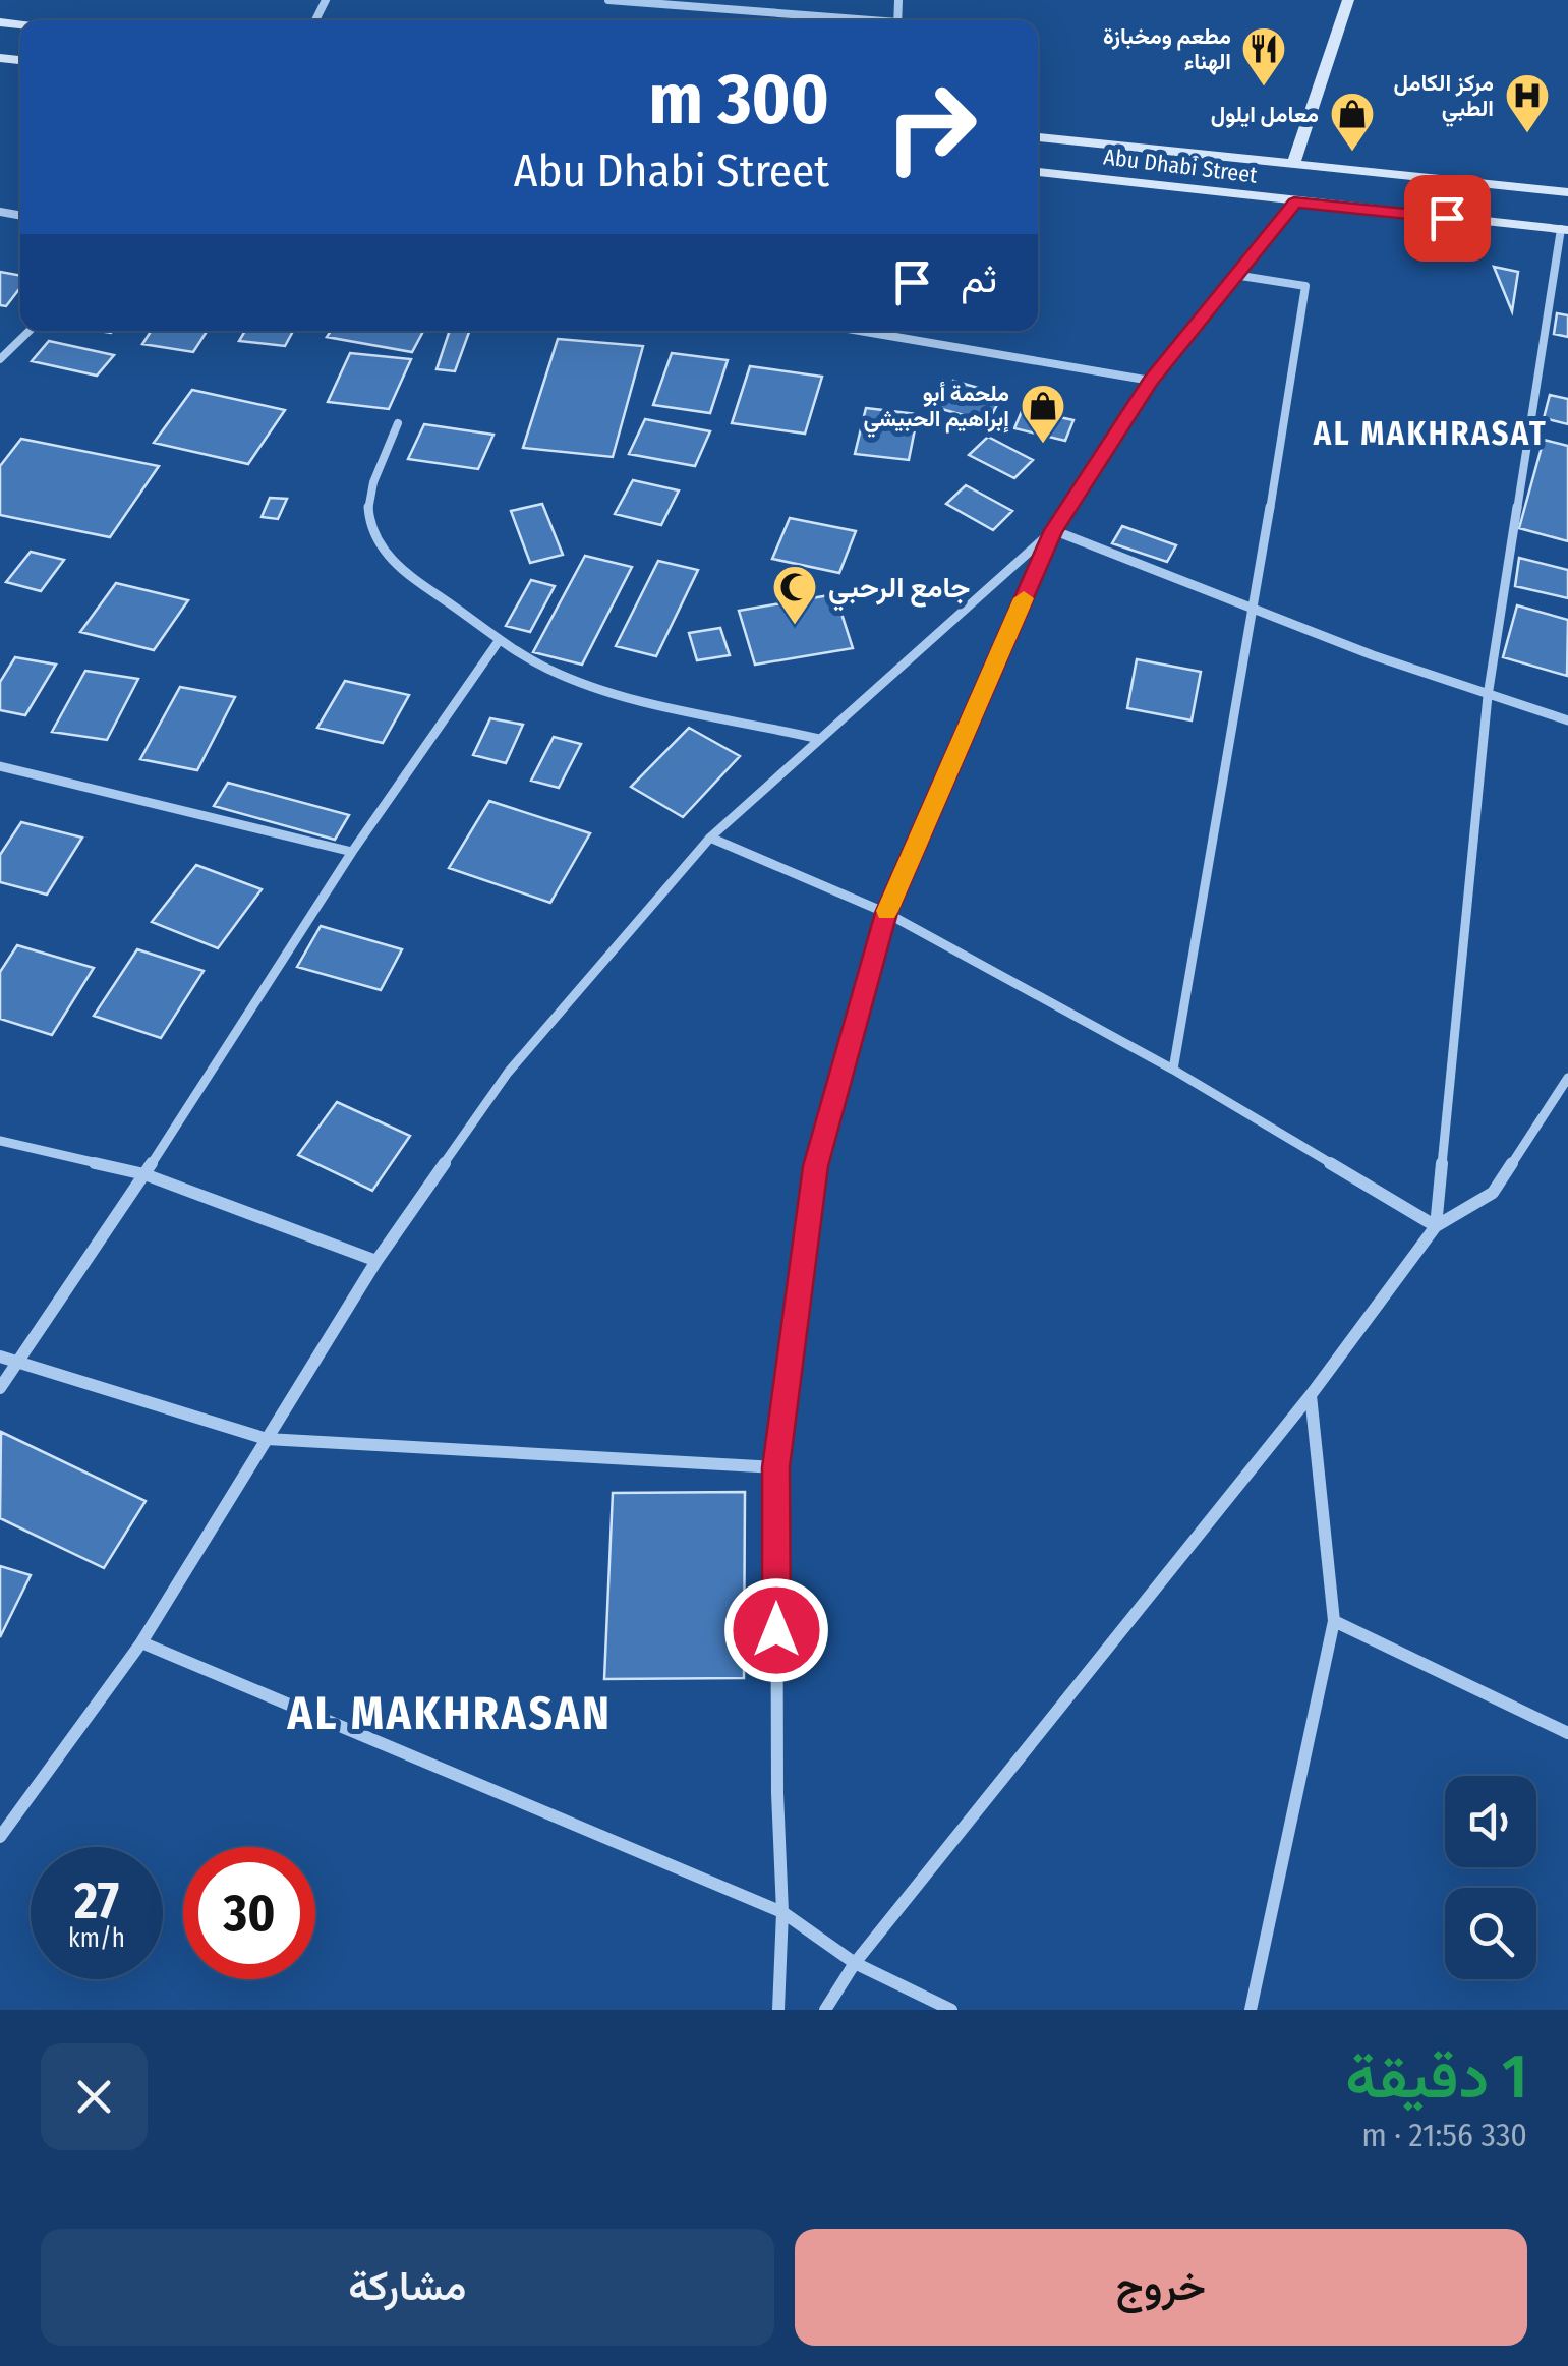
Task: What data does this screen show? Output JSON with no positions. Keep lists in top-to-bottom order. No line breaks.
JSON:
{"streets":{"main road":["Abu Dhabi Street"]},"districts":["AL MAKHRASAT","AL MAKHRASAN"],"places":{"restaurant":["مطعم ومخبازة الهناء"],"hospital":["مركز الكامل الطبي"],"shop":["معامل ايلول","ملحمة أبو إبراهيم الحبيشي"],"mosque":["جامع الرحبي"]},"page":{"turn":["300 m","Abu Dhabi Street"],"then":"ثم","speed":"27 km/h","limit":"30","heading":["1 دقيقة","330 m · 21:56"],"buttons":["خروج","مشاركة"]}}
